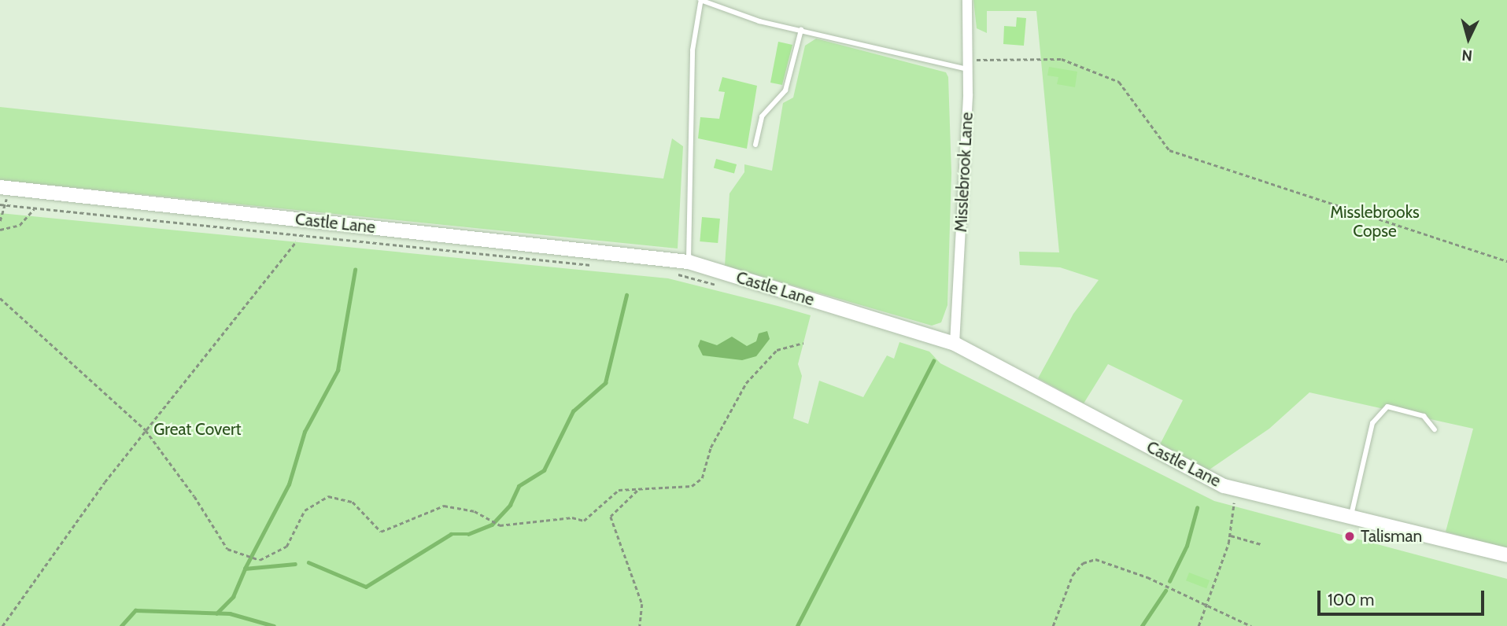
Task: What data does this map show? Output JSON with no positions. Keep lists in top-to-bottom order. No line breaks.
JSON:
{"streets":{"street":["Misslebrook Lane","Castle Lane"]},"crossings":[["Misslebrook Lane","Castle Lane"]],"parks":["Misslebrooks Copse","Great Covert"],"places":["Talisman"],"scale_bar":"100 m","north":"bottom"}
